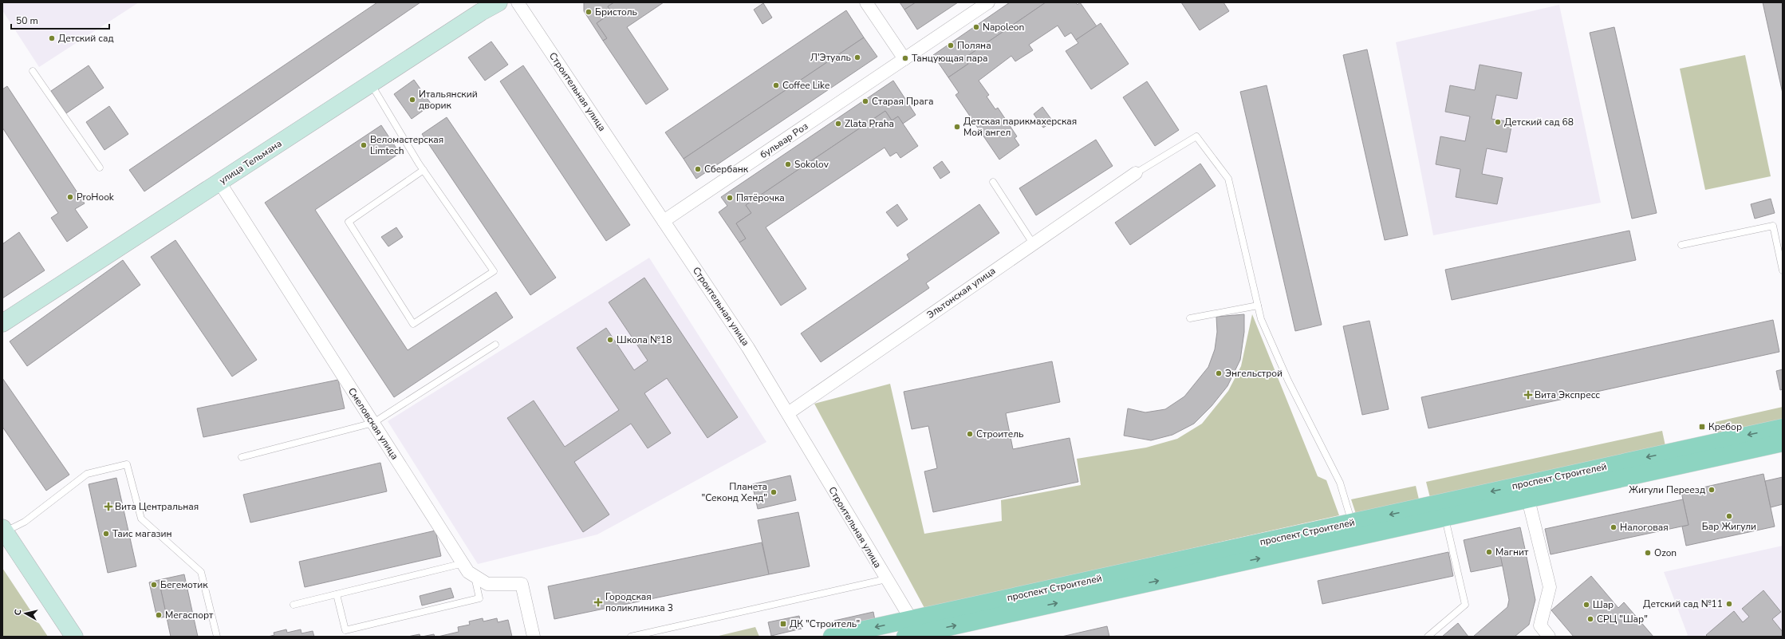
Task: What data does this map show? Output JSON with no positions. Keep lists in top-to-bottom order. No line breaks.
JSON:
{"streets":{"main road":["проспект Строителей"],"street":["Строительная улица","бульвар Роз","улица Тельмана","Эльтонская улица","Смеловская улица"]},"crossings":[["Строительная улица","бульвар Роз"],["Строительная улица","Эльтонская улица"],["Строительная улица","проспект Строителей"],["улица Тельмана","Смеловская улица"]],"places":{"other":["Бристоль","Napoleon","Детский сад","Поляна","Л'Этуаль","Танцующая пара","Coffee Like","Итальянский дворик","Старая Прага","Детский сад 68","Zlata Praha","Детская парикмахерская Мой ангел","Веломастерская Limtech","Sokolov","Сбербанк","ProHook","Пятёрочка","Школа №18","Энгельстрой","Строитель","Жигули Переезд","Планета \"Секонд Хенд\"","Бар Жигули","Налоговая","Таис магазин","Магнит","Ozon","Бегемотик","Детский сад №11","Шар","Мегаспорт","СРЦ \"Шар\""],"health":["Вита Экспресс","Вита Центральная","Городская поликлиника 3"],"transit":["Кребор","ДК \"Строитель\""]},"scale_bar":"50 m","north":"left"}
